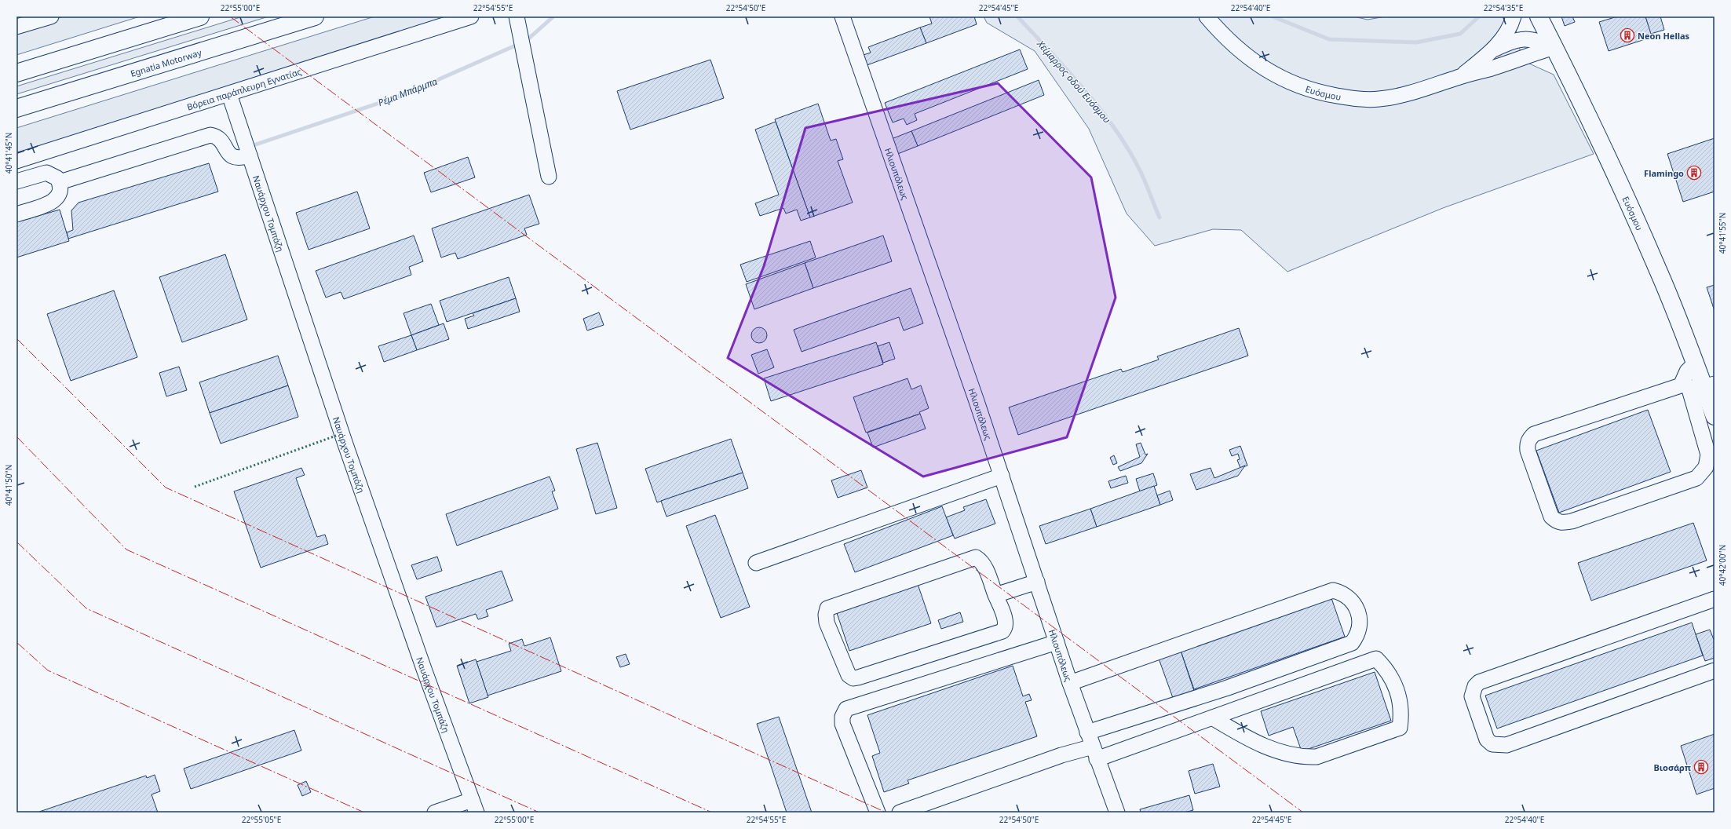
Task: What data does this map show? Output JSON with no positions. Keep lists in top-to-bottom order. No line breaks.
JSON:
{"streets":{"main road":["Egnatia Motorway","Ευόσμου"],"street":["Βόρεια παράπλευρη Εγνατίας","Ηλιουπόλεως","Ναυάρχου Τομπάζη"]},"crossings":[["Βόρεια παράπλευρη Εγνατίας","Ναυάρχου Τομπάζη"]],"water":["Χείμαρρος οδού Ευόσμου","Ρέμα Μπάρμπα"],"places":{"building":["Neon Hellas","Flamingo","Βιοσάρπ"]},"coordinates":["22°55'00\"E","22°54'55\"E","22°54'50\"E","22°54'45\"E","22°54'40\"E","22°54'35\"E","40°41'45\"N","40°41'55\"N","40°41'50\"N","40°42'00\"N","22°55'05\"E"]}
